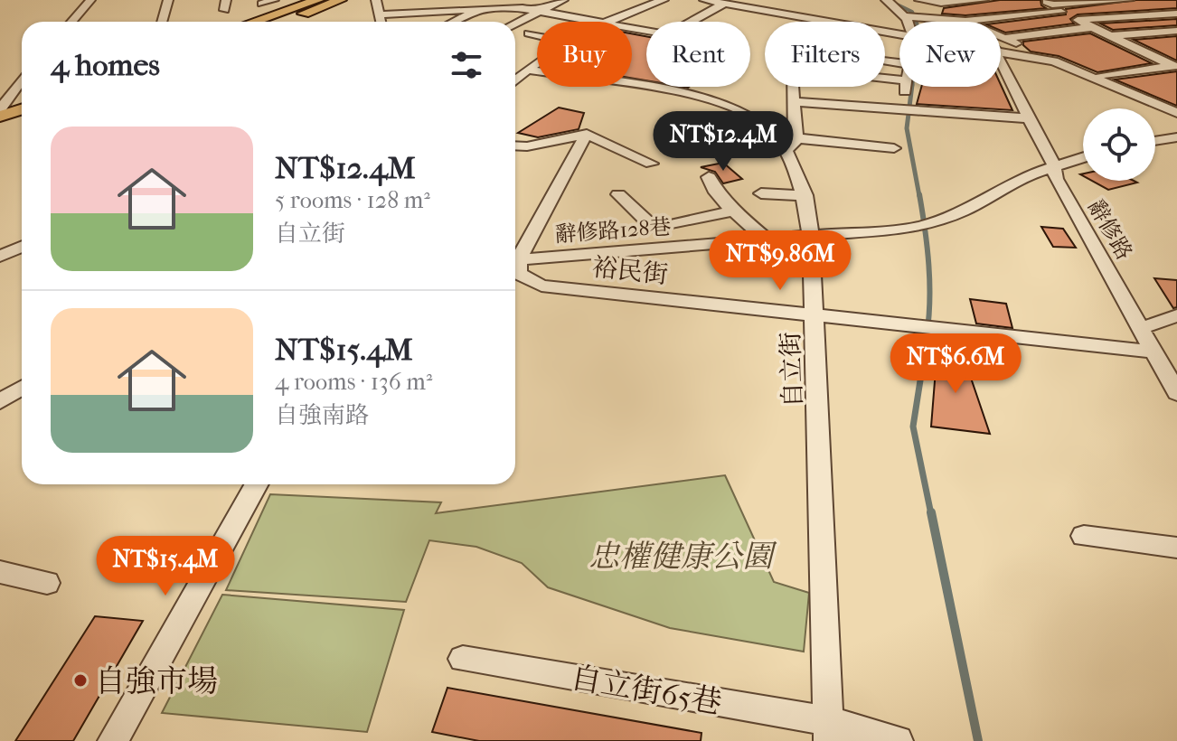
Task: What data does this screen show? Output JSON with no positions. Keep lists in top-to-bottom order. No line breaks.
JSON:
{"streets":{"street":["辭修路","辭修路128巷","裕民街","自立街","自立街65巷"]},"crossings":[["辭修路","辭修路128巷"],["辭修路","裕民街"],["辭修路128巷","自立街"],["裕民街","自立街"],["自立街","自立街65巷"]],"parks":["忠權健康公園"],"places":["自強市場"],"page":{"chip":["Buy","Rent","Filters","New"],"heading":"4 homes","list":[{"name":"NT$12.4M","note":"5 rooms · 128 m² · 自立街"},{"name":"NT$15.4M","note":"4 rooms · 136 m² · 自強南路"}],"price":["NT$12.4M","NT$9.86M","NT$6.6M","NT$15.4M"]}}
